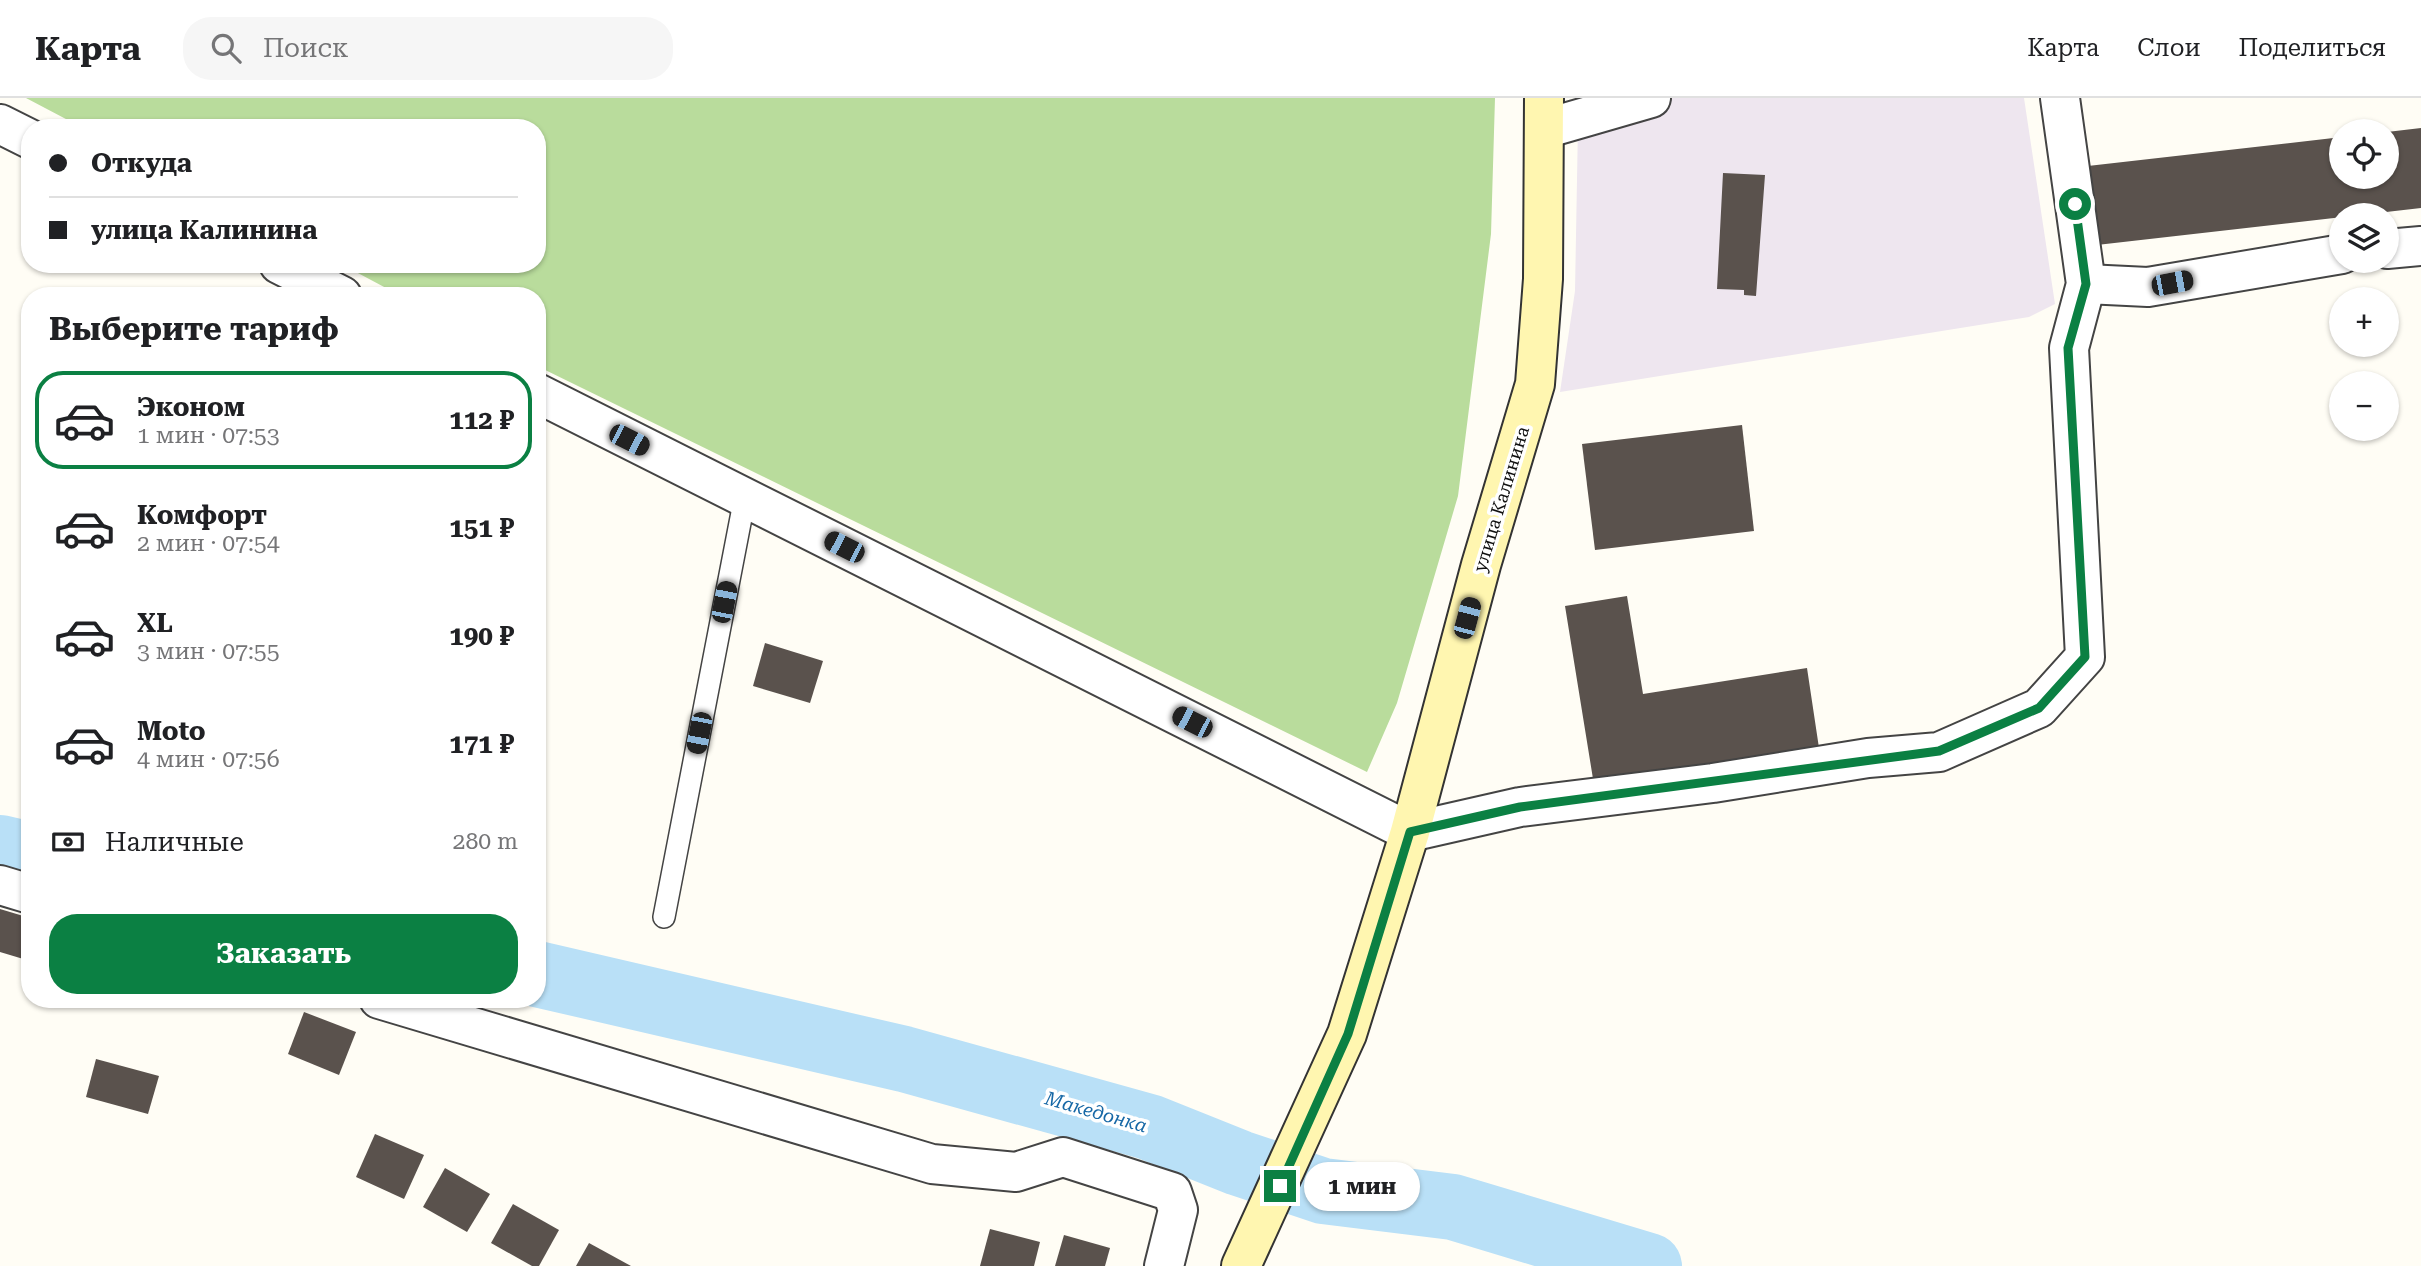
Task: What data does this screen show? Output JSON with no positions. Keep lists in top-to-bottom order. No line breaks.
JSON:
{"streets":{"main road":["улица Калинина"]},"water":["Македонка"],"page":{"header":"Карта","search":"Поиск","nav":["Карта","Слои","Поделиться"],"map_buttons":["+","−"],"banner":["Откуда","улица Калинина"],"heading":"Выберите тариф","list":[{"name":"Эконом","note":"1 мин · 07:53","value":"112 ₽"},{"name":"Комфорт","note":"2 мин · 07:54","value":"151 ₽"},{"name":"XL","note":"3 мин · 07:55","value":"190 ₽"},{"name":"Moto","note":"4 мин · 07:56","value":"171 ₽"}],"pay":["Наличные","280 m"],"buttons":"Заказать","bubble":"1 мин"}}
